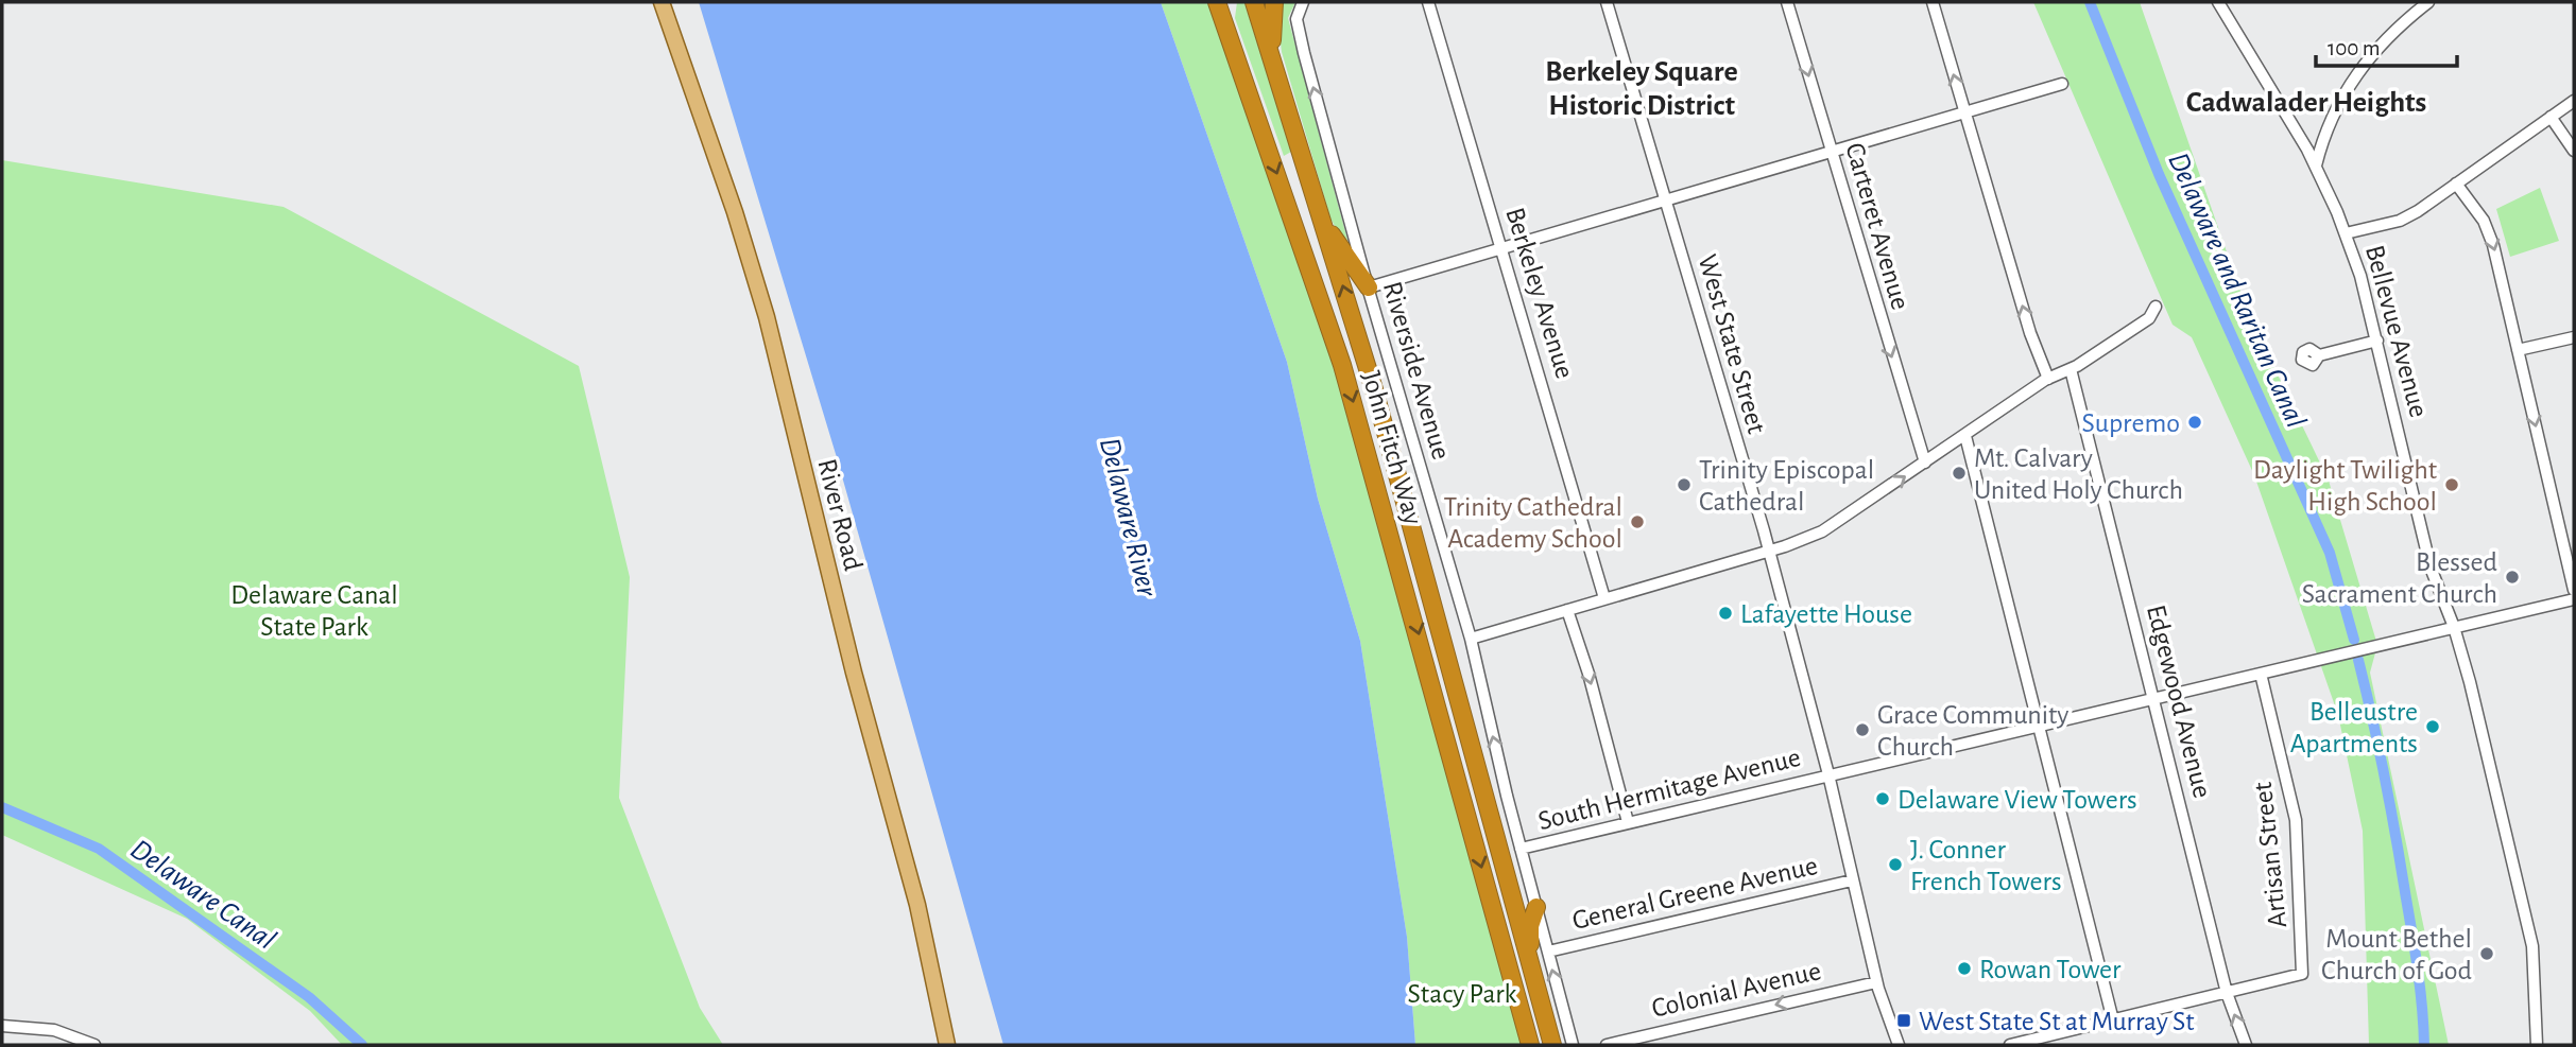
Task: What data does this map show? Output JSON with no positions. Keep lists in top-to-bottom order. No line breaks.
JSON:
{"streets":{"highway":["John Fitch Way"],"main road":["River Road"],"street":["Carteret Avenue","Berkeley Avenue","Bellevue Avenue","West State Street","Riverside Avenue","Edgewood Avenue","South Hermitage Avenue","Artisan Street","General Greene Avenue","Colonial Avenue"]},"crossings":[["Bellevue Avenue","South Hermitage Avenue"],["West State Street","South Hermitage Avenue"],["West State Street","General Greene Avenue"],["West State Street","Colonial Avenue"],["Riverside Avenue","South Hermitage Avenue"],["Riverside Avenue","General Greene Avenue"],["Edgewood Avenue","South Hermitage Avenue"],["Edgewood Avenue","Artisan Street"],["South Hermitage Avenue","Artisan Street"]],"one_way":["Carteret Avenue","Riverside Avenue","Colonial Avenue"],"districts":["Berkeley Square Historic District","Cadwalader Heights"],"water":["Delaware and Raritan Canal","Delaware River","Delaware Canal"],"parks":["Delaware Canal State Park","Stacy Park"],"places":{"other":["Supremo","Mt. Calvary United Holy Church","Trinity Episcopal Cathedral","Daylight Twilight High School","Trinity Cathedral Academy School","Blessed Sacrament Church","Lafayette House","Belleustre Apartments","Grace Community Church","Delaware View Towers","J. Conner French Towers","Mount Bethel Church of God","Rowan Tower"],"transit":["West State St at Murray St"]},"scale_bar":"100 m"}
